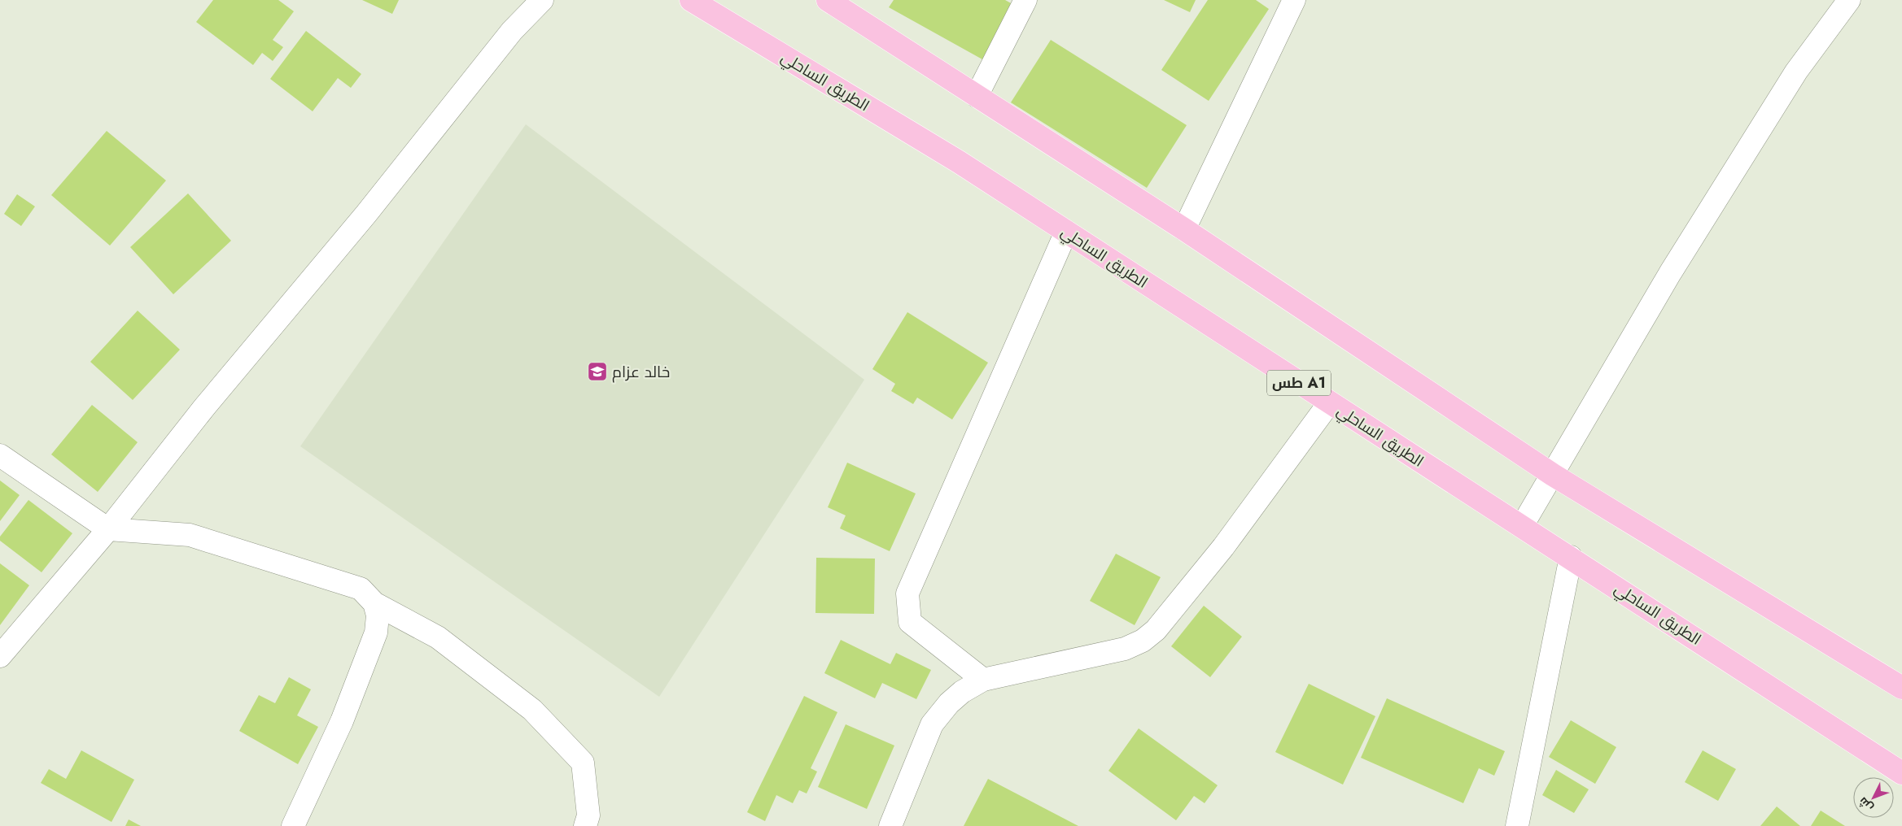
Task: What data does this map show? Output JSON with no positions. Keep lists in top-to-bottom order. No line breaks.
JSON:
{"streets":{"highway":["الطريق الساحلي","طس A1"]},"places":{"school or university":["خالد عزام"]},"north":"bottom left"}
